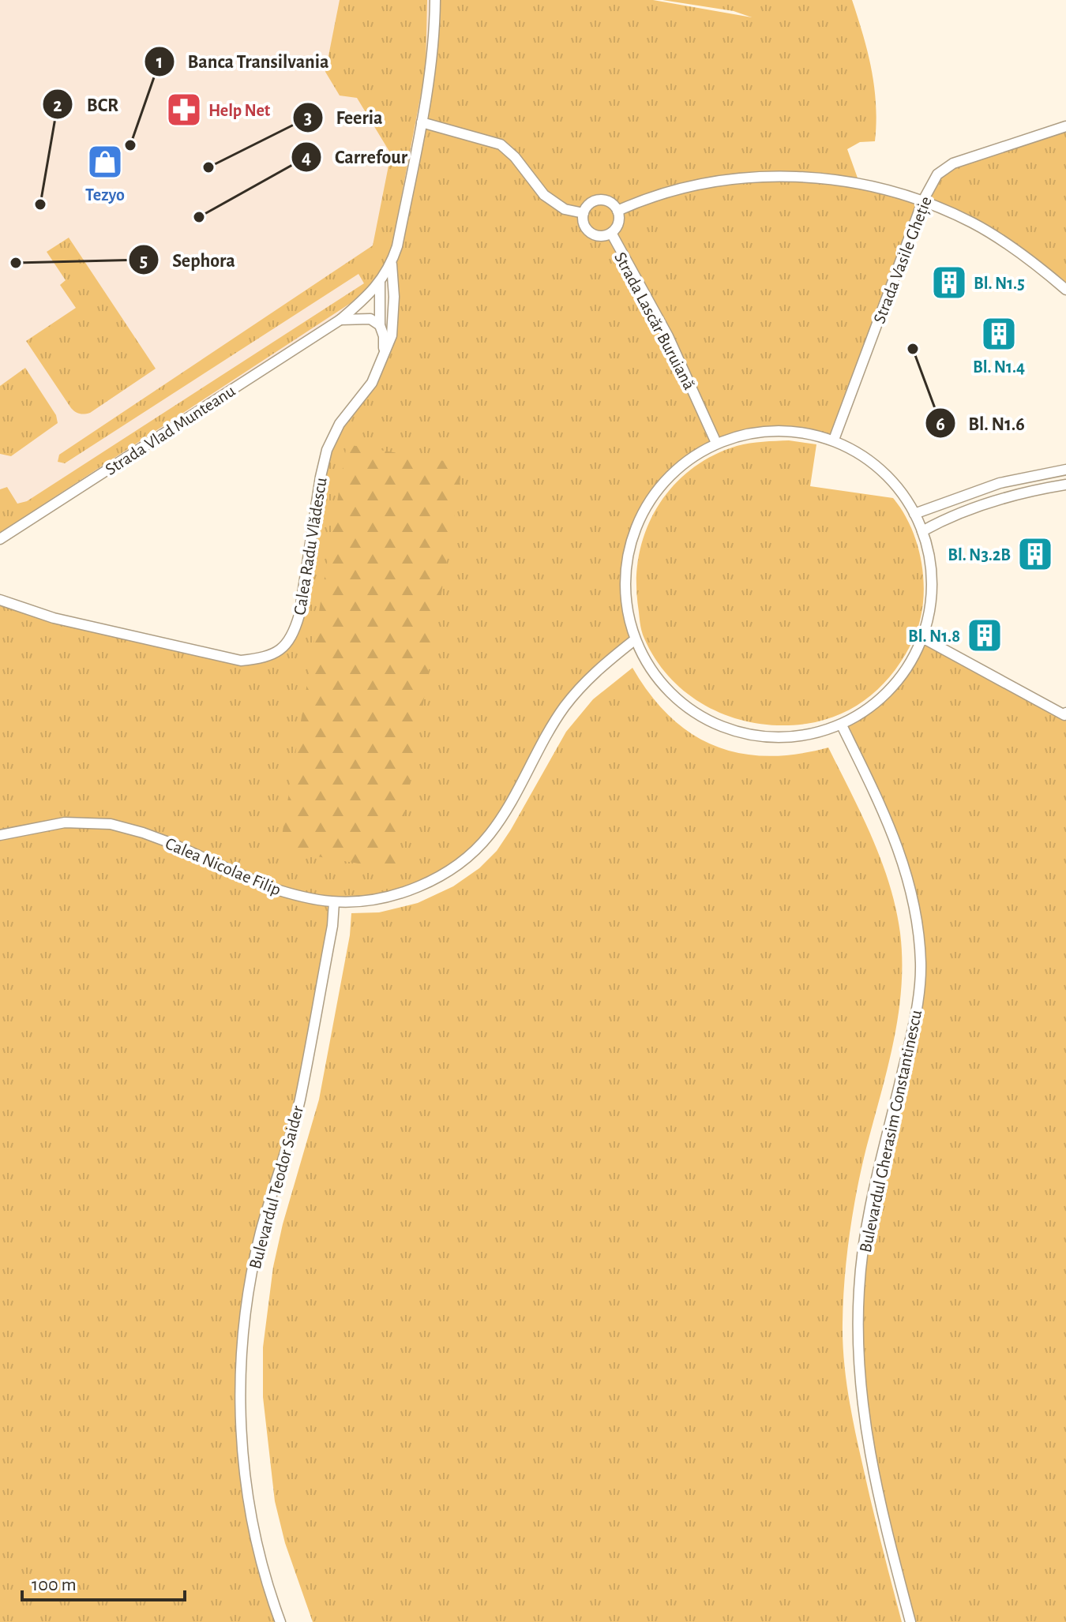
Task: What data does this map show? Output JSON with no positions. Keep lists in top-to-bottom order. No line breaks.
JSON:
{"streets":{"street":["Strada Vasile Gheție","Strada Lascăr Buruiană","Strada Vlad Munteanu","Calea Radu Vlădescu","Calea Nicolae Filip","Bulevardul Gherasim Constantinescu","Bulevardul Teodor Saider"]},"crossings":[["Strada Vlad Munteanu","Calea Radu Vlădescu"],["Calea Nicolae Filip","Bulevardul Teodor Saider"]],"places":{"pharmacy":["Help Net"],"other":["Banca Transilvania","Feeria","BCR","Carrefour","Sephora","Bl. N1.6"],"shop":["Tezyo"],"building":["Bl. N1.5","Bl. N1.4","Bl. N3.2B","Bl. N1.8"]},"scale_bar":"100 m"}
